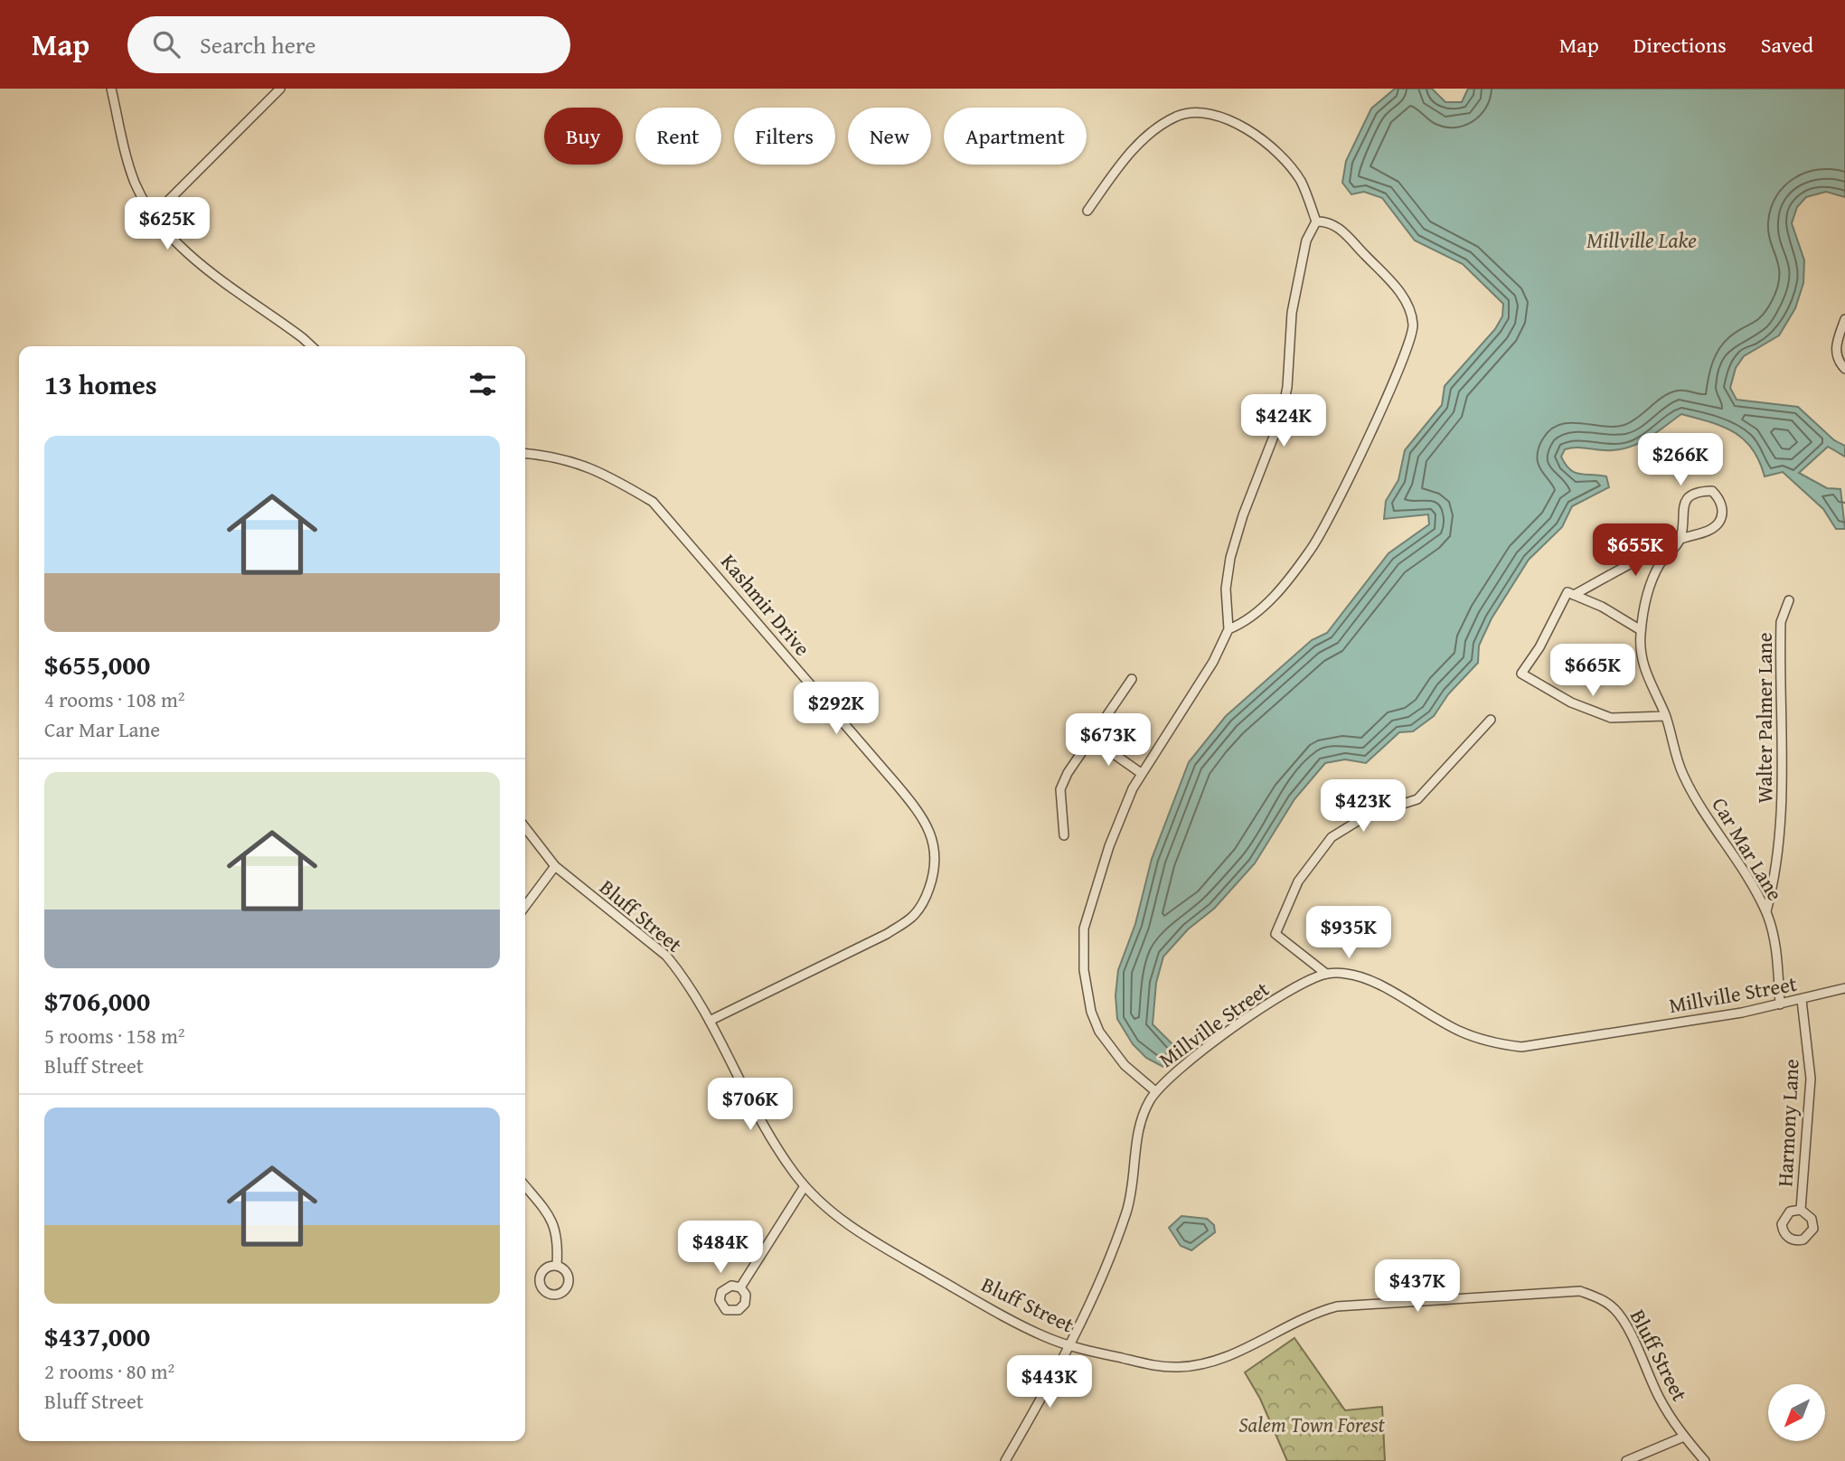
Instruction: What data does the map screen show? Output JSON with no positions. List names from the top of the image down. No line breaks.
{"streets":{"street":["Kashmir Drive","Walter Palmer Lane","Car Mar Lane","Bluff Street","Millville Street","Harmony Lane"]},"crossings":[["Kashmir Drive","Bluff Street"],["Walter Palmer Lane","Car Mar Lane"],["Car Mar Lane","Millville Street"],["Bluff Street","Millville Street"],["Millville Street","Harmony Lane"]],"water":["Millville Lake"],"parks":["Salem Town Forest"],"north":"bottom left","page":{"header":"Map","search":"Search here","nav":["Map","Directions","Saved"],"chip":["Buy","Rent","Filters","New","Apartment"],"price":["$625K","$424K","$266K","$655K","$665K","$292K","$673K","$423K","$935K","$706K","$484K","$437K","$443K"],"heading":"13 homes","list":[{"name":"$655,000","note":"4 rooms · 108 m² · Car Mar Lane"},{"name":"$706,000","note":"5 rooms · 158 m² · Bluff Street"},{"name":"$437,000","note":"2 rooms · 80 m² · Bluff Street"}]}}
